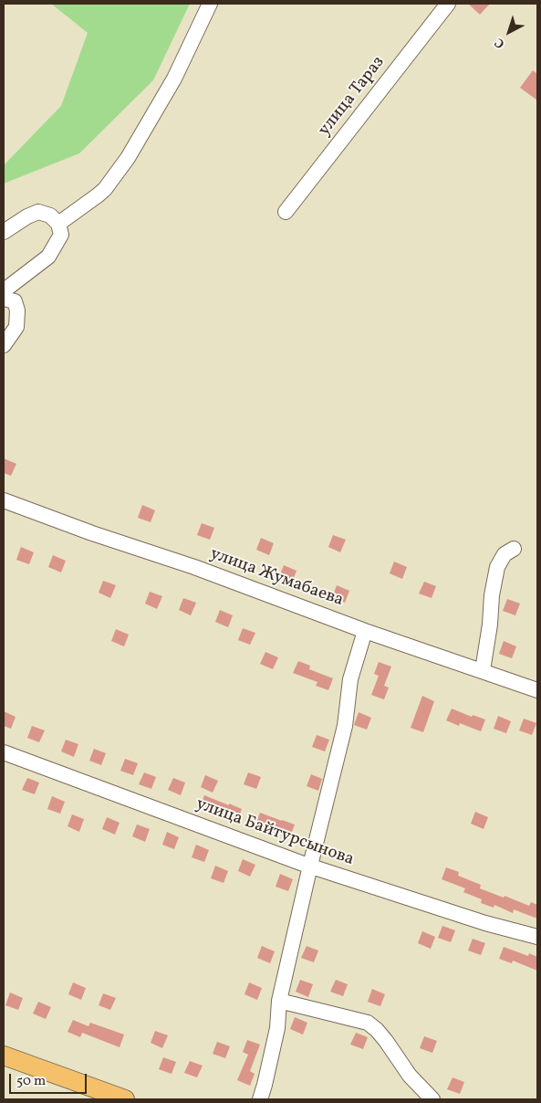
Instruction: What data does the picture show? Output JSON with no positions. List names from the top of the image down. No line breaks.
{"streets":{"street":["улица Тараз","улица Жумабаева","улица Байтурсынова"]},"scale_bar":"50 m","north":"bottom left"}
